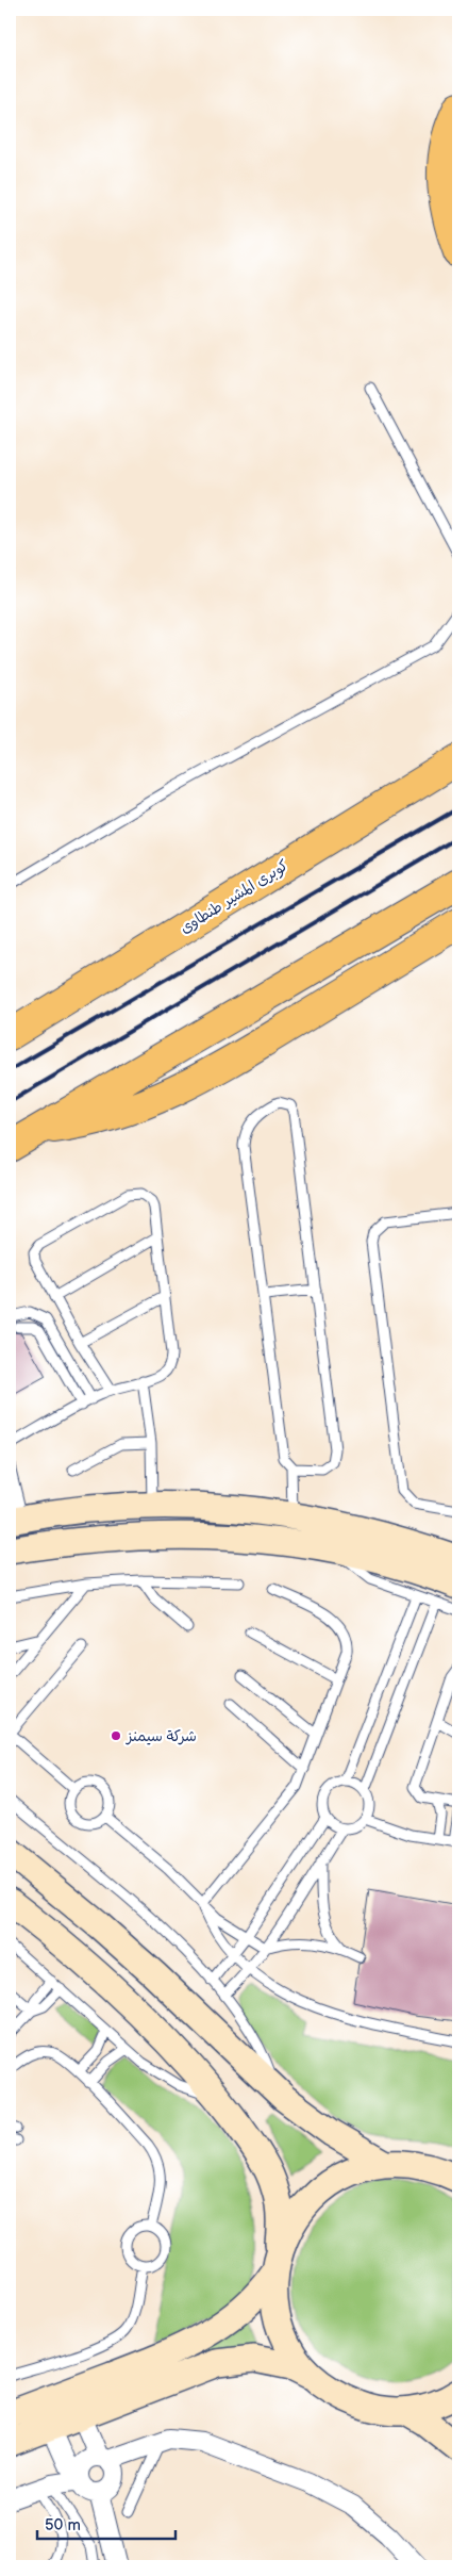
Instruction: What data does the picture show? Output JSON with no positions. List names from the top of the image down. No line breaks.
{"streets":{"highway":["كوبرى المشير طنطاوى"]},"places":["شركة سيمنز"],"scale_bar":"50 m"}
